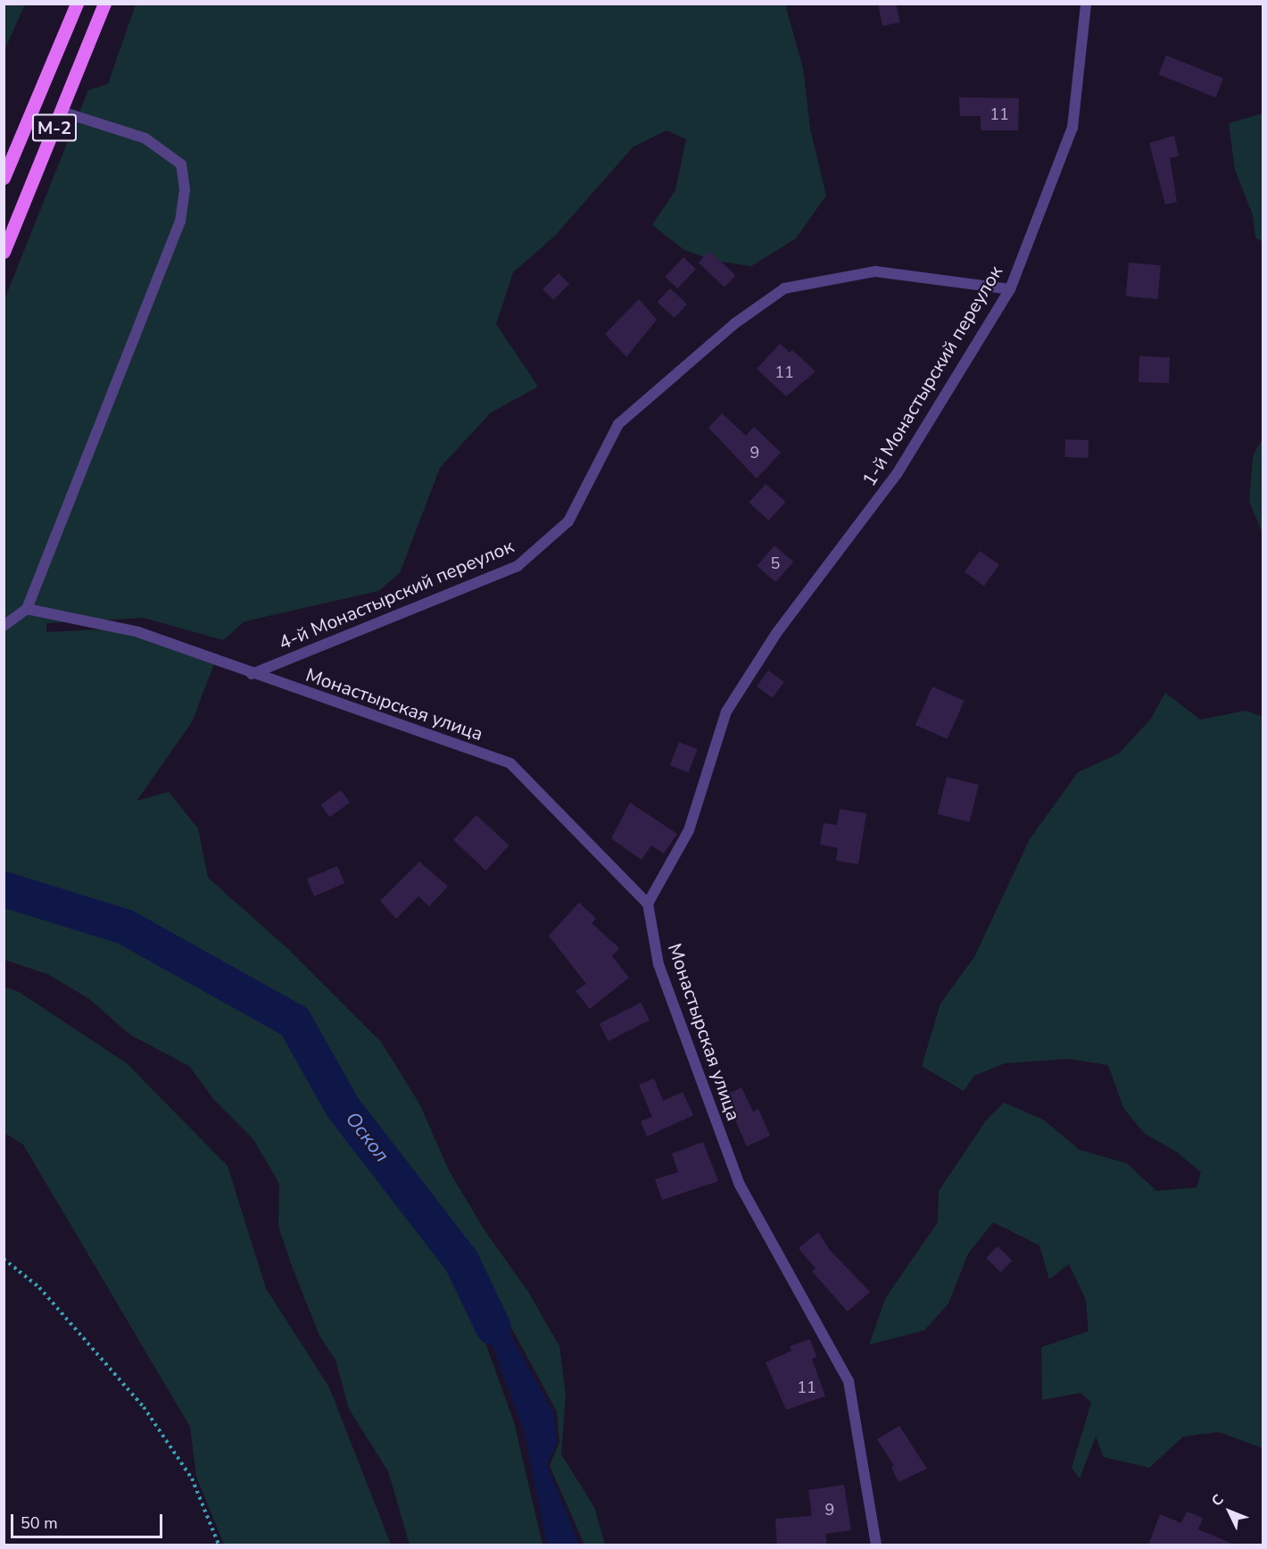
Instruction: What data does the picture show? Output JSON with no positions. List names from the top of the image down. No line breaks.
{"streets":{"main road":["М-2"],"lane":["1-й Монастырский переулок","4-й Монастырский переулок","Монастырская улица"]},"crossings":[["1-й Монастырский переулок","4-й Монастырский переулок"],["1-й Монастырский переулок","Монастырская улица"],["4-й Монастырский переулок","Монастырская улица"]],"water":["Оскол"],"house_numbers":["11","11","9","5","11","9"],"scale_bar":"50 m","north":"top left"}
